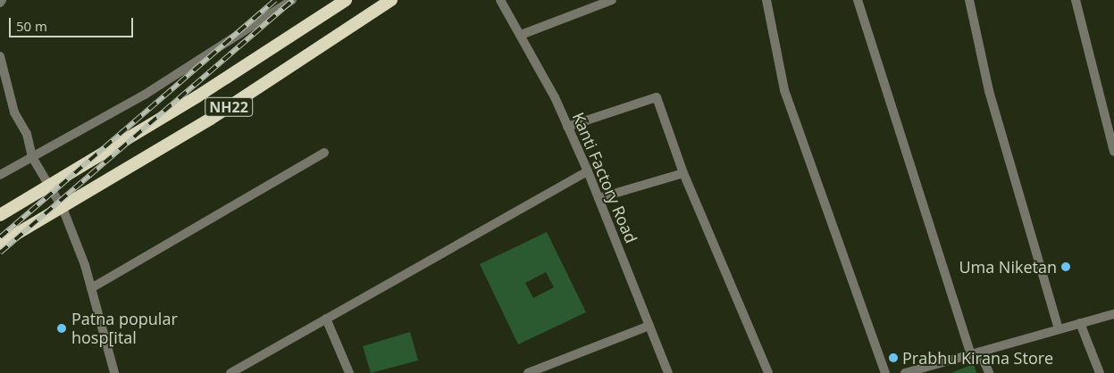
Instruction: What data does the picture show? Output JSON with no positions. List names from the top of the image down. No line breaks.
{"streets":{"highway":["NH22"],"street":["Kanti Factory Road"]},"places":["Uma Niketan","Patna popular hosp[ital","Prabhu Kirana Store"],"scale_bar":"50 m"}
